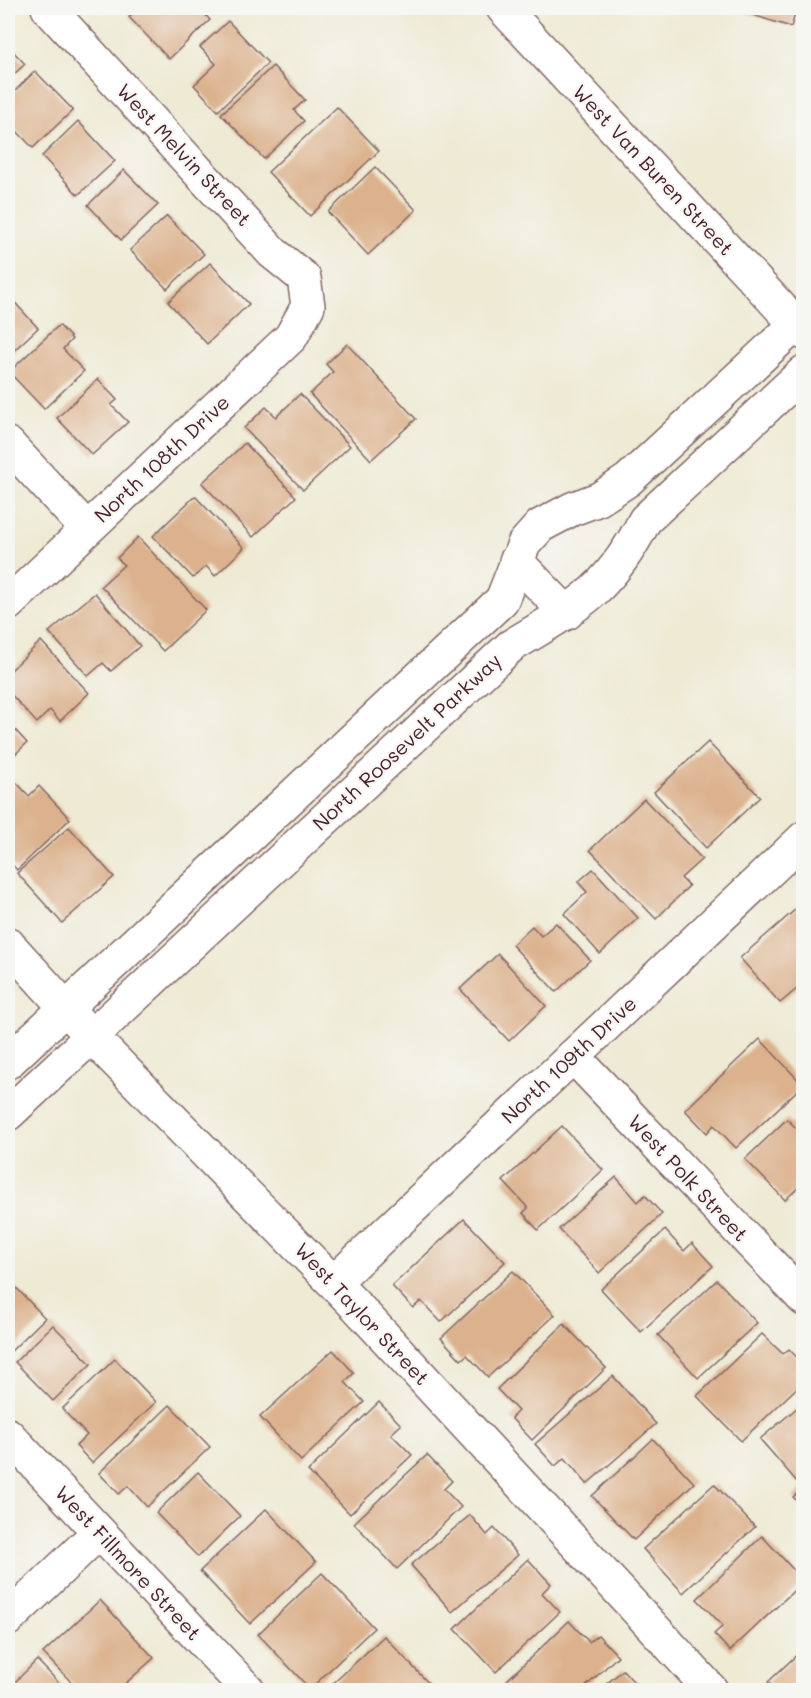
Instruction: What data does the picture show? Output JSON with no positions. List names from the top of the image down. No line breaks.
{"streets":{"street":["West Melvin Street","West Van Buren Street","North 108th Drive","North Roosevelt Parkway","North 109th Drive","West Polk Street","West Taylor Street","West Fillmore Street"]},"crossings":[["West Melvin Street","North 108th Drive"],["West Van Buren Street","North Roosevelt Parkway"],["North Roosevelt Parkway","West Taylor Street"],["North 109th Drive","West Polk Street"],["North 109th Drive","West Taylor Street"]]}
